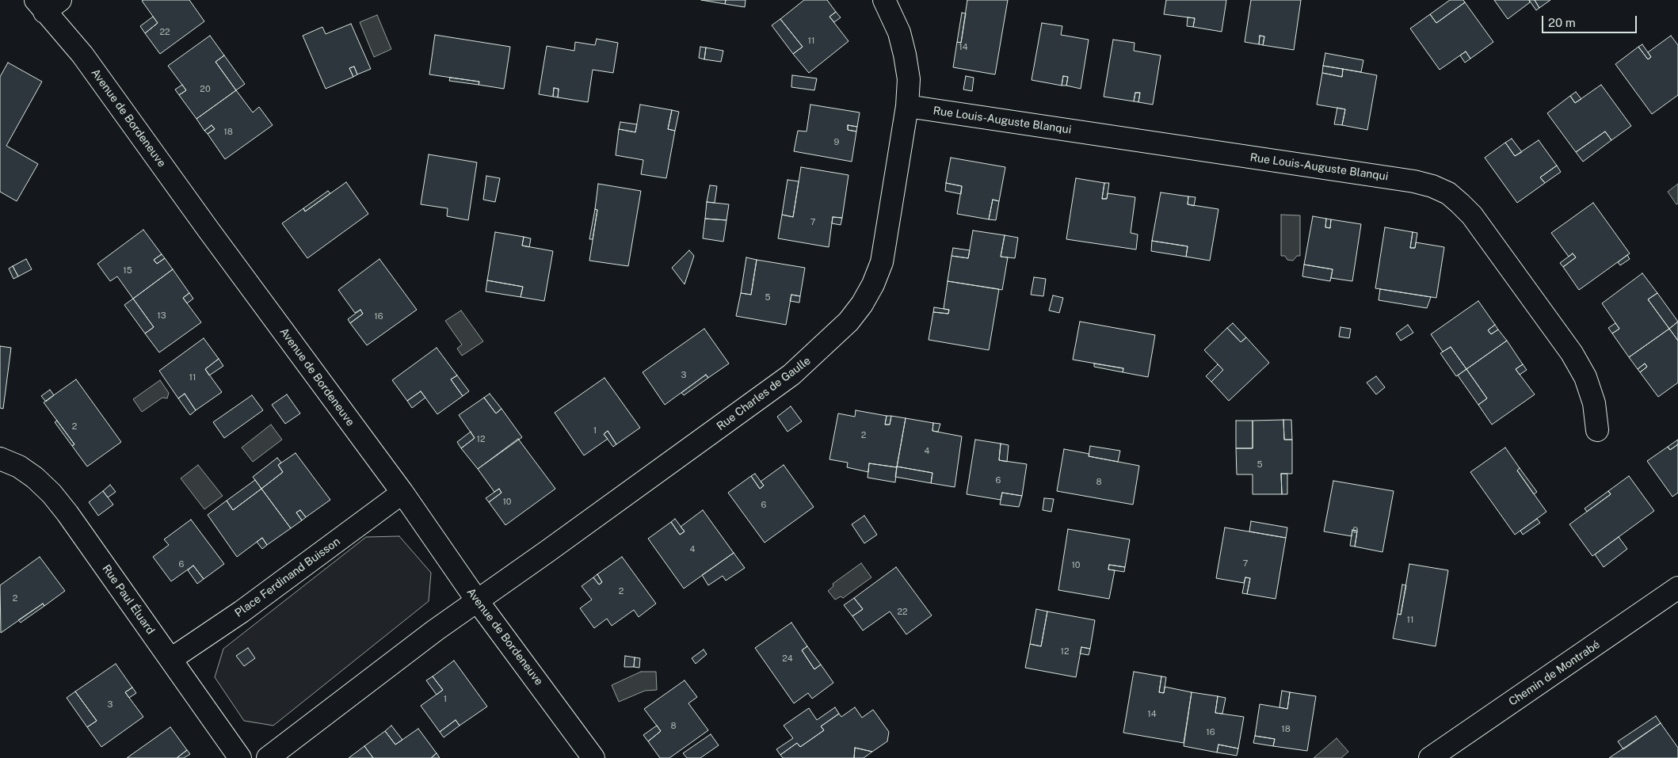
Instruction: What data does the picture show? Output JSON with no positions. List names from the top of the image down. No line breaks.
{"streets":{"street":["Avenue de Bordeneuve","Rue Louis-Auguste Blanqui","Rue Charles de Gaulle","Place Ferdinand Buisson","Rue Paul Éluard","Chemin de Montrabé"]},"crossings":[["Avenue de Bordeneuve","Rue Charles de Gaulle"],["Avenue de Bordeneuve","Place Ferdinand Buisson"],["Rue Louis-Auguste Blanqui","Rue Charles de Gaulle"],["Place Ferdinand Buisson","Rue Paul Éluard"]],"house_numbers":["22","11","14","20","18","9","7","15","5","13","16","3","11","2","1","2","12","4","5","6","8","10","6","9","4","7","6","10","2","2","22","11","12","24","1","3","14","8","18","16"],"scale_bar":"20 m"}
